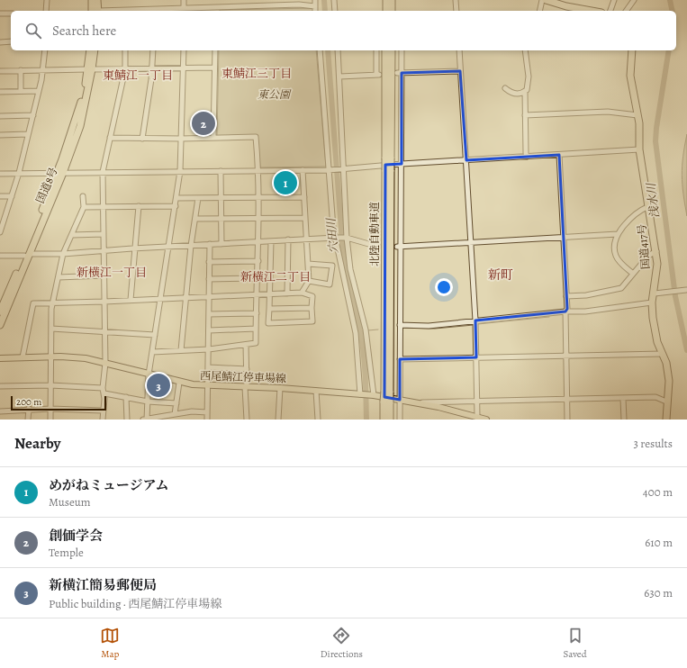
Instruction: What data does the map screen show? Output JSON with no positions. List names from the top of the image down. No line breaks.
{"streets":{"highway":["国道8号","北陸自動車道","国道417号"],"main road":["西尾鯖江停車場線"]},"districts":["東鯖江三丁目","東鯖江一丁目","新横江一丁目","新町","新横江二丁目"],"water":["浅水川","穴田川"],"parks":["東公園"],"scale_bar":"200 m","page":{"search":"Search here","pins":["2","1","3"],"scale":"200 m","heading":["Nearby","3 results"],"list":[{"mark":"1","name":"めがねミュージアム","note":"Museum","value":"400 m"},{"mark":"2","name":"創価学会","note":"Temple","value":"610 m"},{"mark":"3","name":"新横江簡易郵便局","note":"Public building · 西尾鯖江停車場線","value":"630 m"}],"nav":["Map","Directions","Saved"]}}
